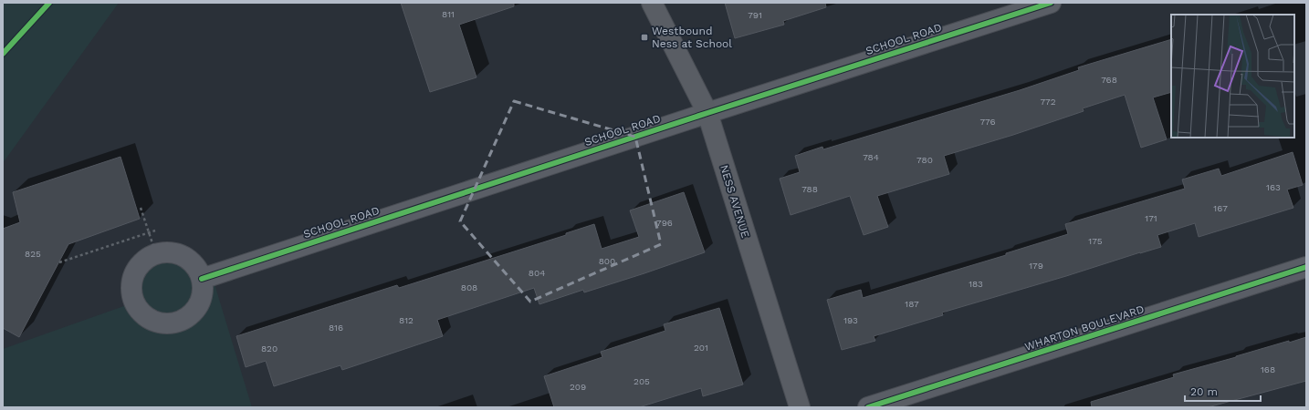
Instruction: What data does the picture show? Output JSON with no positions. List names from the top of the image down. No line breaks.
{"streets":{"street":["SCHOOL ROAD","NESS AVENUE","WHARTON BOULEVARD"]},"crossings":[["SCHOOL ROAD","NESS AVENUE"]],"places":{"transit":["Westbound Ness at School"]},"house_numbers":["811","791","768","772","776","784","780","163","788","167","171","796","175","825","800","179","804","183","808","187","812","193","816","201","820","168","205","209"],"scale_bar":"20 m"}
